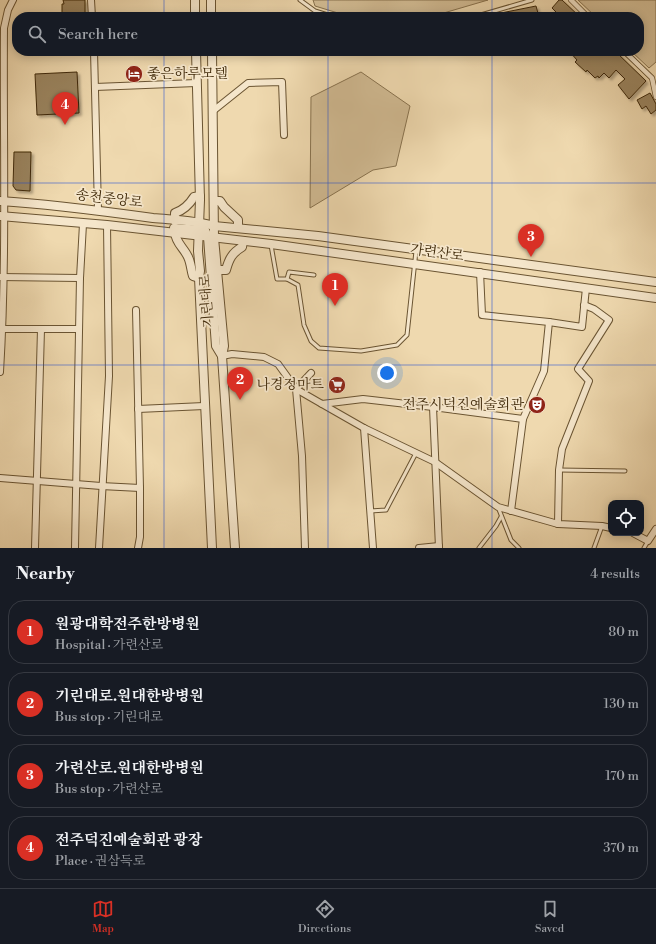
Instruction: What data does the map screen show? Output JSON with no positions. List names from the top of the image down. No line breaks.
{"streets":{"street":["송천중앙로","가련산로","기린대로"]},"crossings":[["송천중앙로","가련산로"],["송천중앙로","기린대로"],["가련산로","기린대로"]],"places":{"hotel":["좋은하루모텔"],"supermarket":["나경정마트"],"theatre":["전주시덕진예술회관"]},"page":{"search":"Search here","pins":["4","3","1","2"],"heading":["Nearby","4 results"],"list":[{"mark":"1","name":"원광대학전주한방병원","note":"Hospital · 가련산로","value":"80 m"},{"mark":"2","name":"기린대로.원대한방병원","note":"Bus stop · 기린대로","value":"130 m"},{"mark":"3","name":"가련산로.원대한방병원","note":"Bus stop · 가련산로","value":"170 m"},{"mark":"4","name":"전주덕진예술회관 광장","note":"Place · 권삼득로","value":"370 m"}],"nav":["Map","Directions","Saved"]}}
